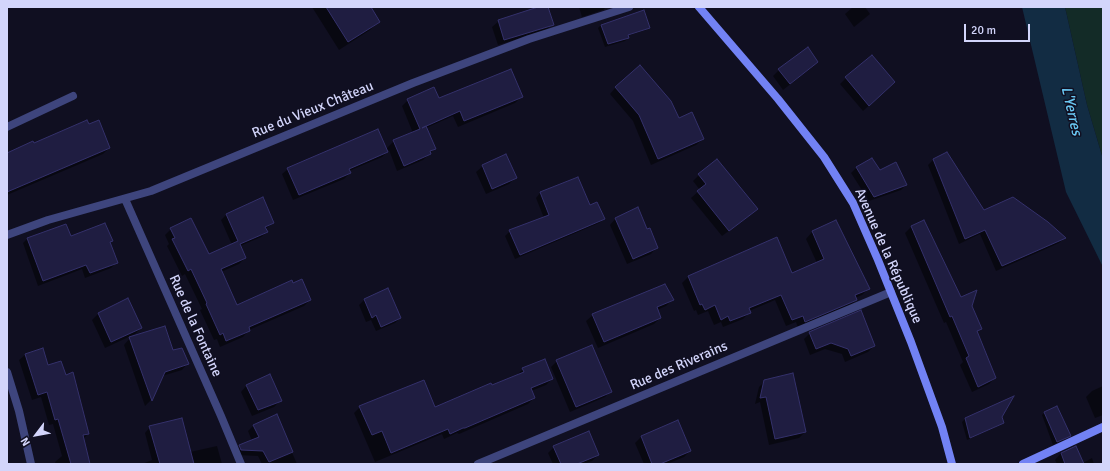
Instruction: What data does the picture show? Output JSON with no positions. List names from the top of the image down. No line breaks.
{"streets":{"street":["Rue du Vieux Château","Avenue de la République","Rue de la Fontaine","Rue des Riverains"]},"crossings":[["Rue du Vieux Château","Rue de la Fontaine"],["Avenue de la République","Rue des Riverains"]],"water":["L'Yerres"],"scale_bar":"20 m","north":"bottom left"}
